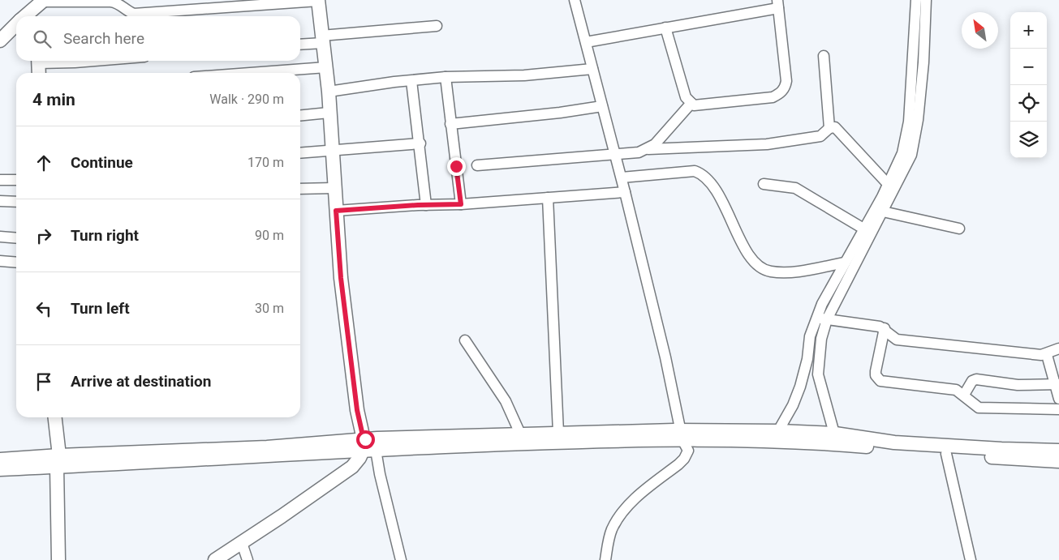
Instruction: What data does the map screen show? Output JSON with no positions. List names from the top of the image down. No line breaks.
{"north":"top left","page":{"map_buttons":["+","−"],"search":"Search here","heading":["4 min","Walk · 290 m"],"list":[["Continue","170 m"],["Turn right","90 m"],["Turn left","30 m"],"Arrive at destination"]}}
